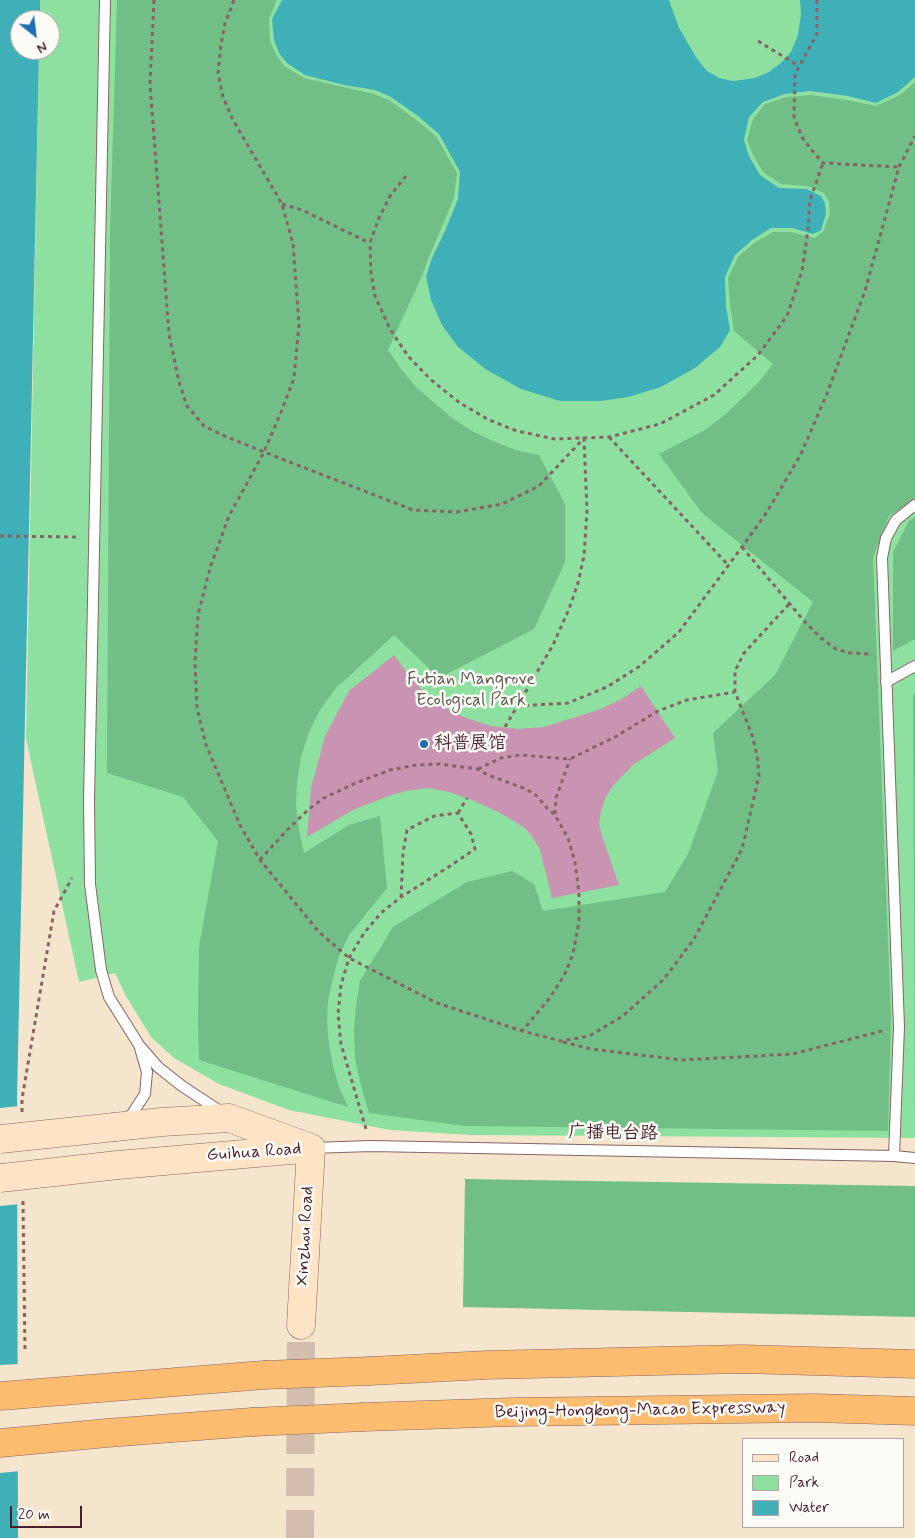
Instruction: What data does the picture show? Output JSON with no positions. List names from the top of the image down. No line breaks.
{"streets":{"highway":["Beijing-Hongkong-Macao Expressway"],"main road":["Guihua Road","Xinzhou Road"],"lane":["广播电台路"]},"crossings":[["广播电台路","Guihua Road"],["广播电台路","Xinzhou Road"],["Guihua Road","Xinzhou Road"]],"parks":["Futian Mangrove Ecological Park"],"places":["科普展馆"],"legend":["Road","Park","Water"],"scale_bar":"20 m","north":"bottom right"}
